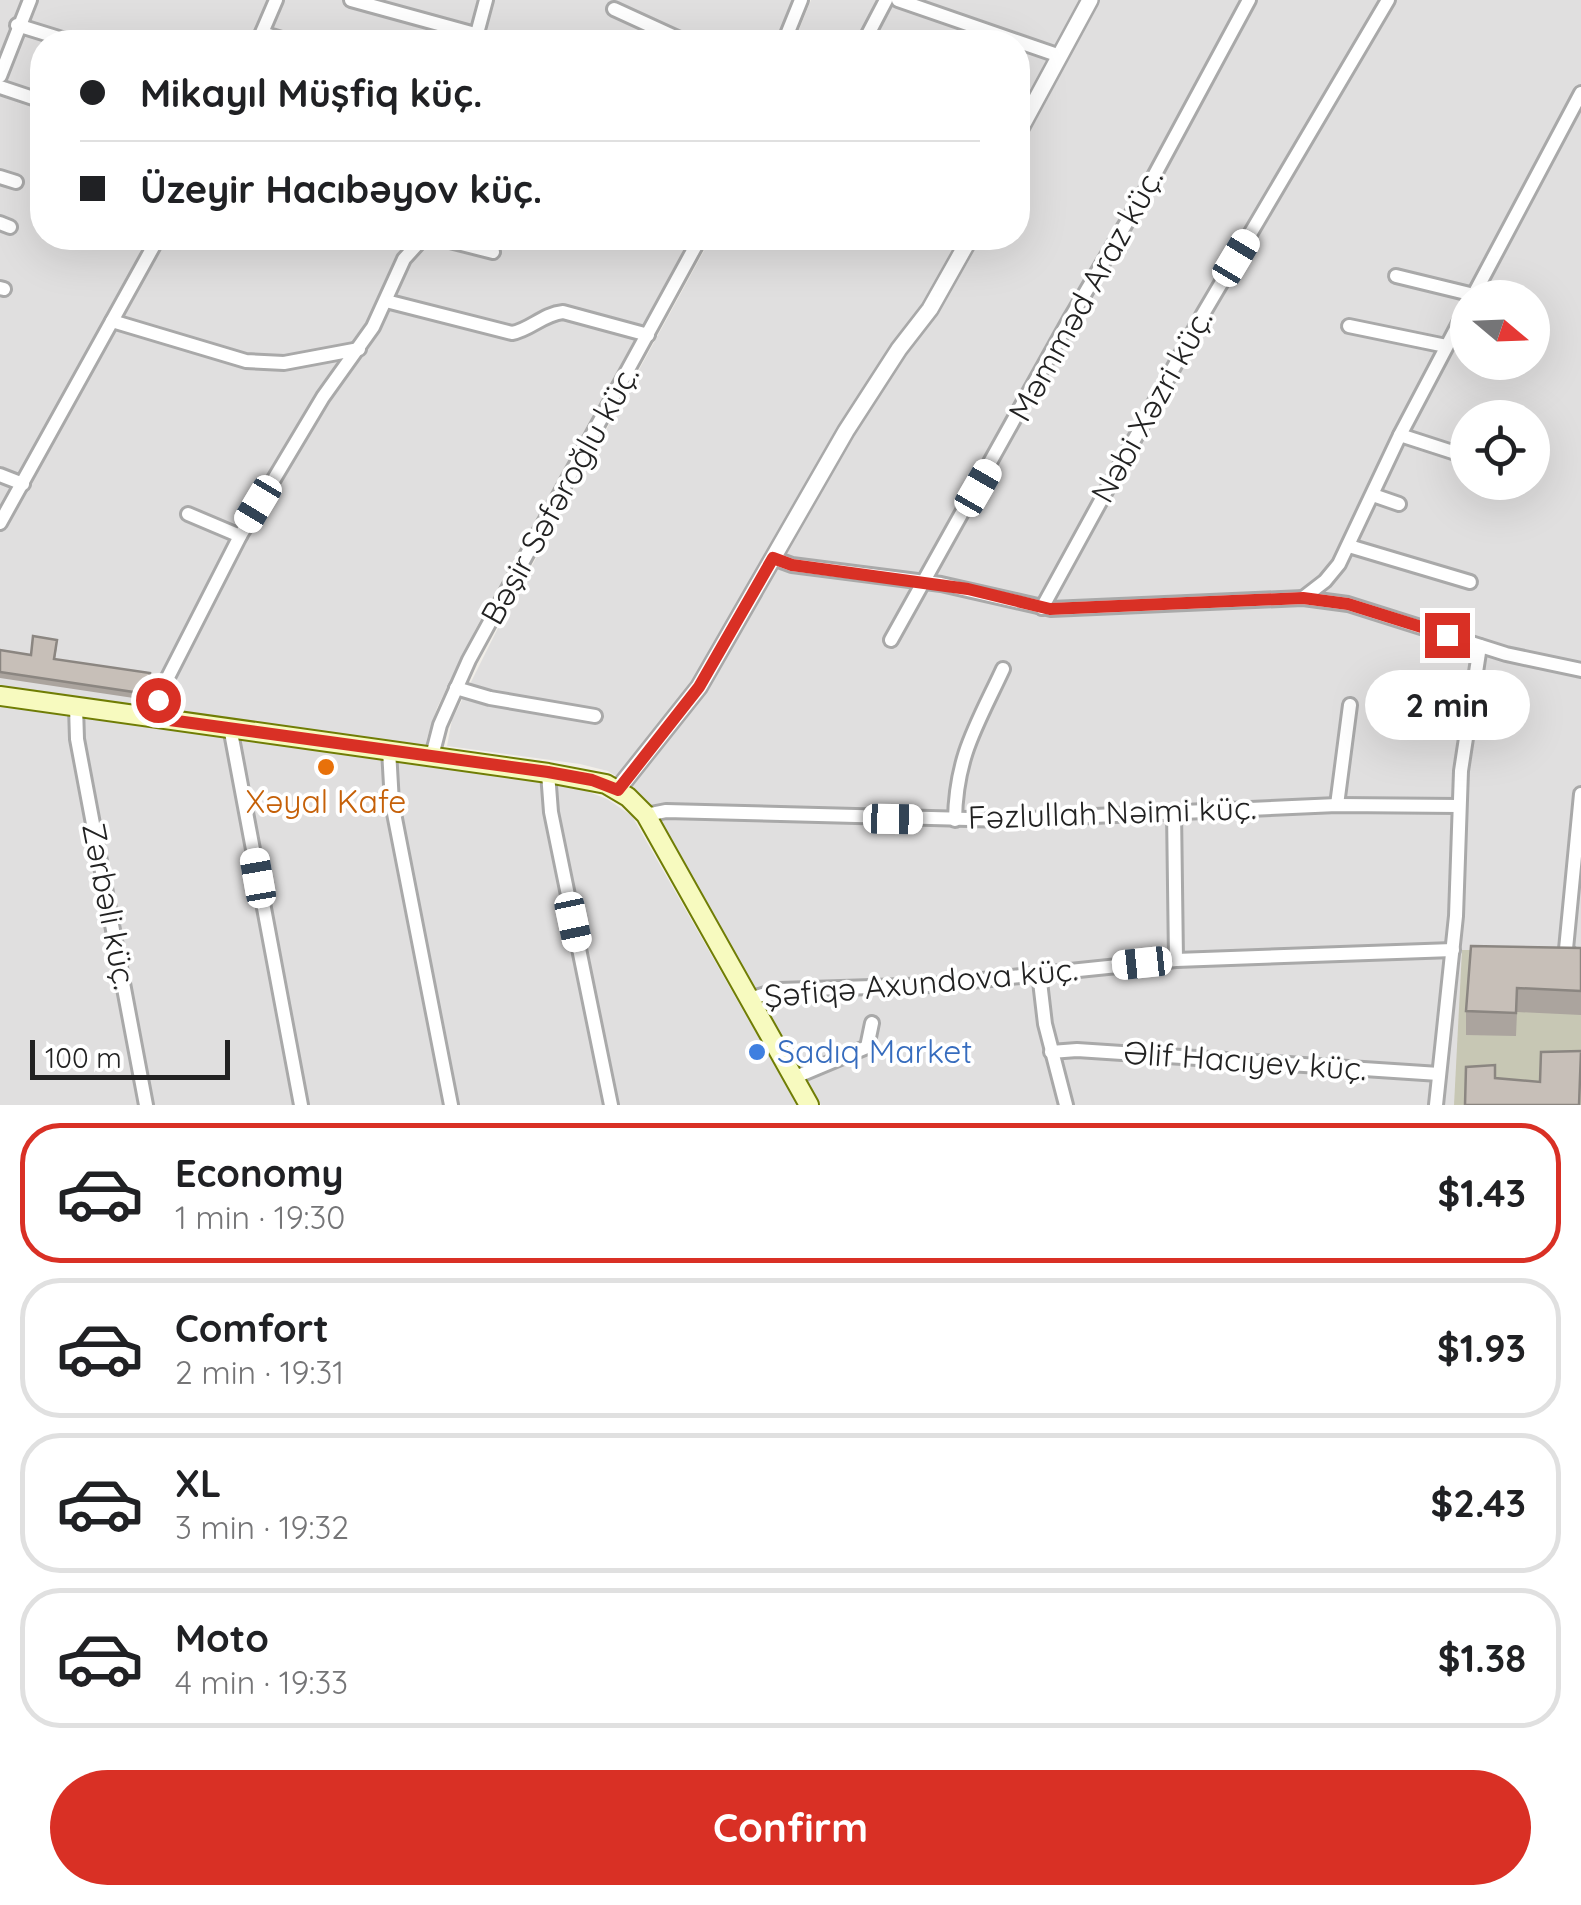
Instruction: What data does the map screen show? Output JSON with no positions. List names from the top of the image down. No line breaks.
{"streets":{"street":["Məmməd Araz küç.","Nəbi Xəzri küç.","Bəşir Səfəroğlu küç.","Fəzlullah Nəimi küç.","Zərbəli küç.","Şəfiqə Axundova küç.","Əlif Hacıyev küç."]},"places":["Xəyal Kafe","Sadıq Market"],"scale_bar":"100 m","north":"right","page":{"banner":["Mikayıl Müşfiq küç.","Üzeyir Hacıbəyov küç."],"bubble":"2 min","scale":"100 m","list":[{"name":"Economy","note":"1 min · 19:30","value":"$1.43"},{"name":"Comfort","note":"2 min · 19:31","value":"$1.93"},{"name":"XL","note":"3 min · 19:32","value":"$2.43"},{"name":"Moto","note":"4 min · 19:33","value":"$1.38"}],"buttons":"Confirm"}}
